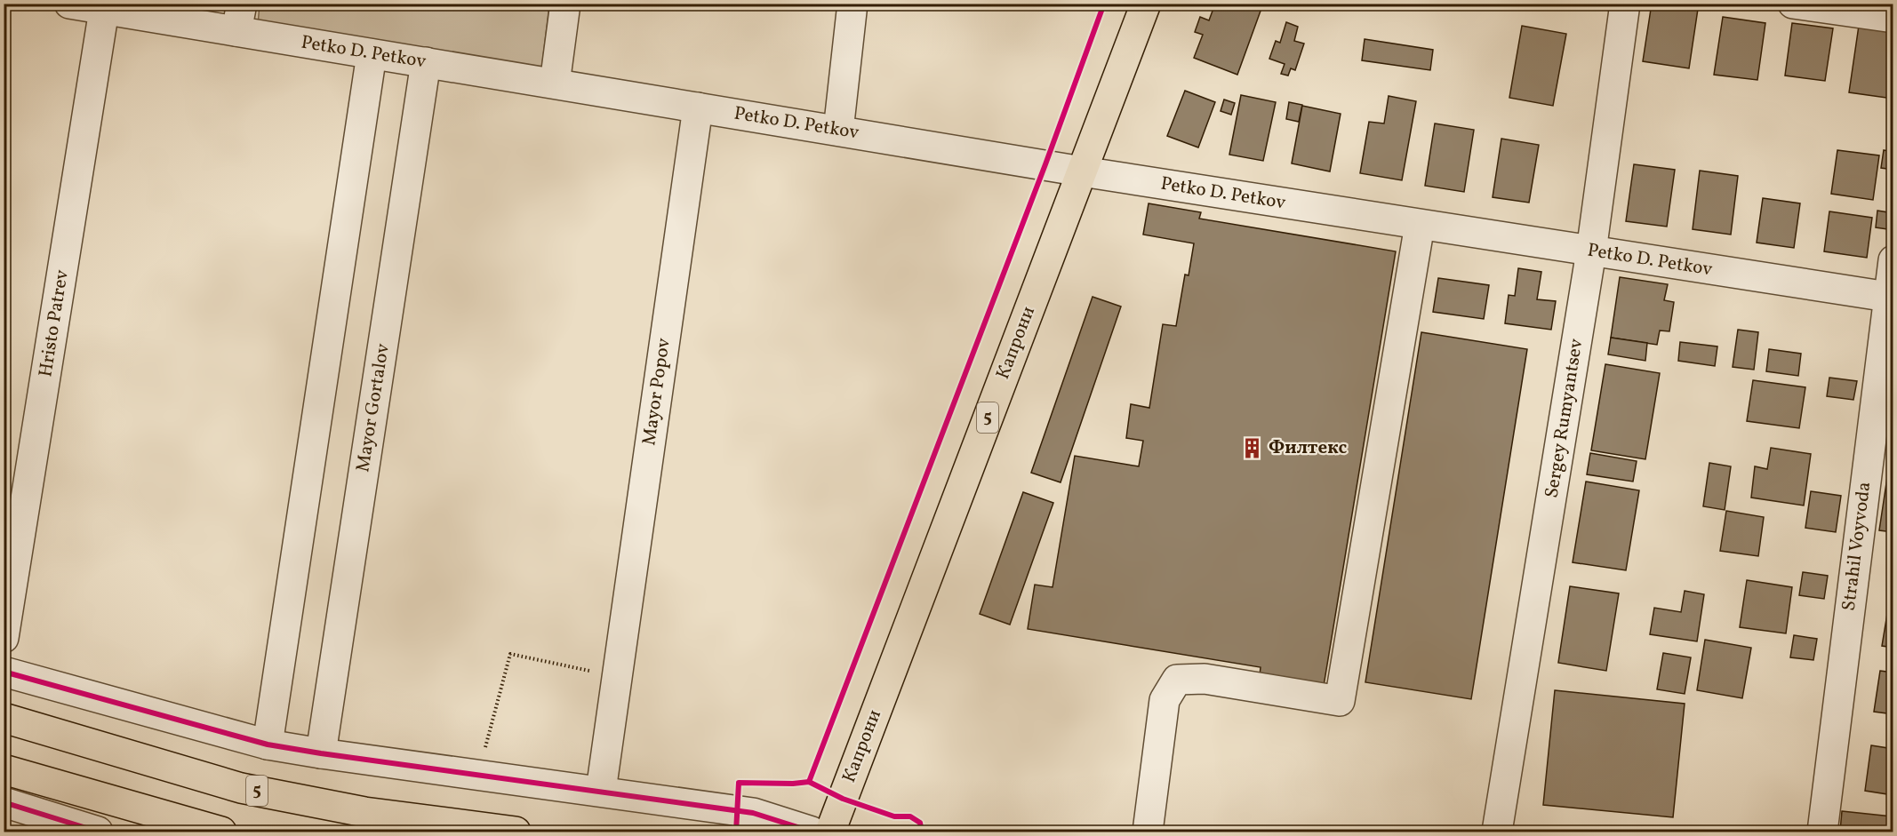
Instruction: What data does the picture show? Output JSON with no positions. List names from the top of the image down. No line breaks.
{"streets":{"main road":["Капрони","5"],"street":["Petko D. Petkov","Hristo Patrev","Mayor Popov","Mayor Gortalov","Sergey Rumyantsev","Strahil Voyvoda"]},"crossings":[["Petko D. Petkov","Hristo Patrev"],["Petko D. Petkov","Капрони"],["Petko D. Petkov","Mayor Popov"],["Petko D. Petkov","Mayor Gortalov"],["Petko D. Petkov","Sergey Rumyantsev"],["Petko D. Petkov","Strahil Voyvoda"]],"places":{"building":["Филтекс"]}}
